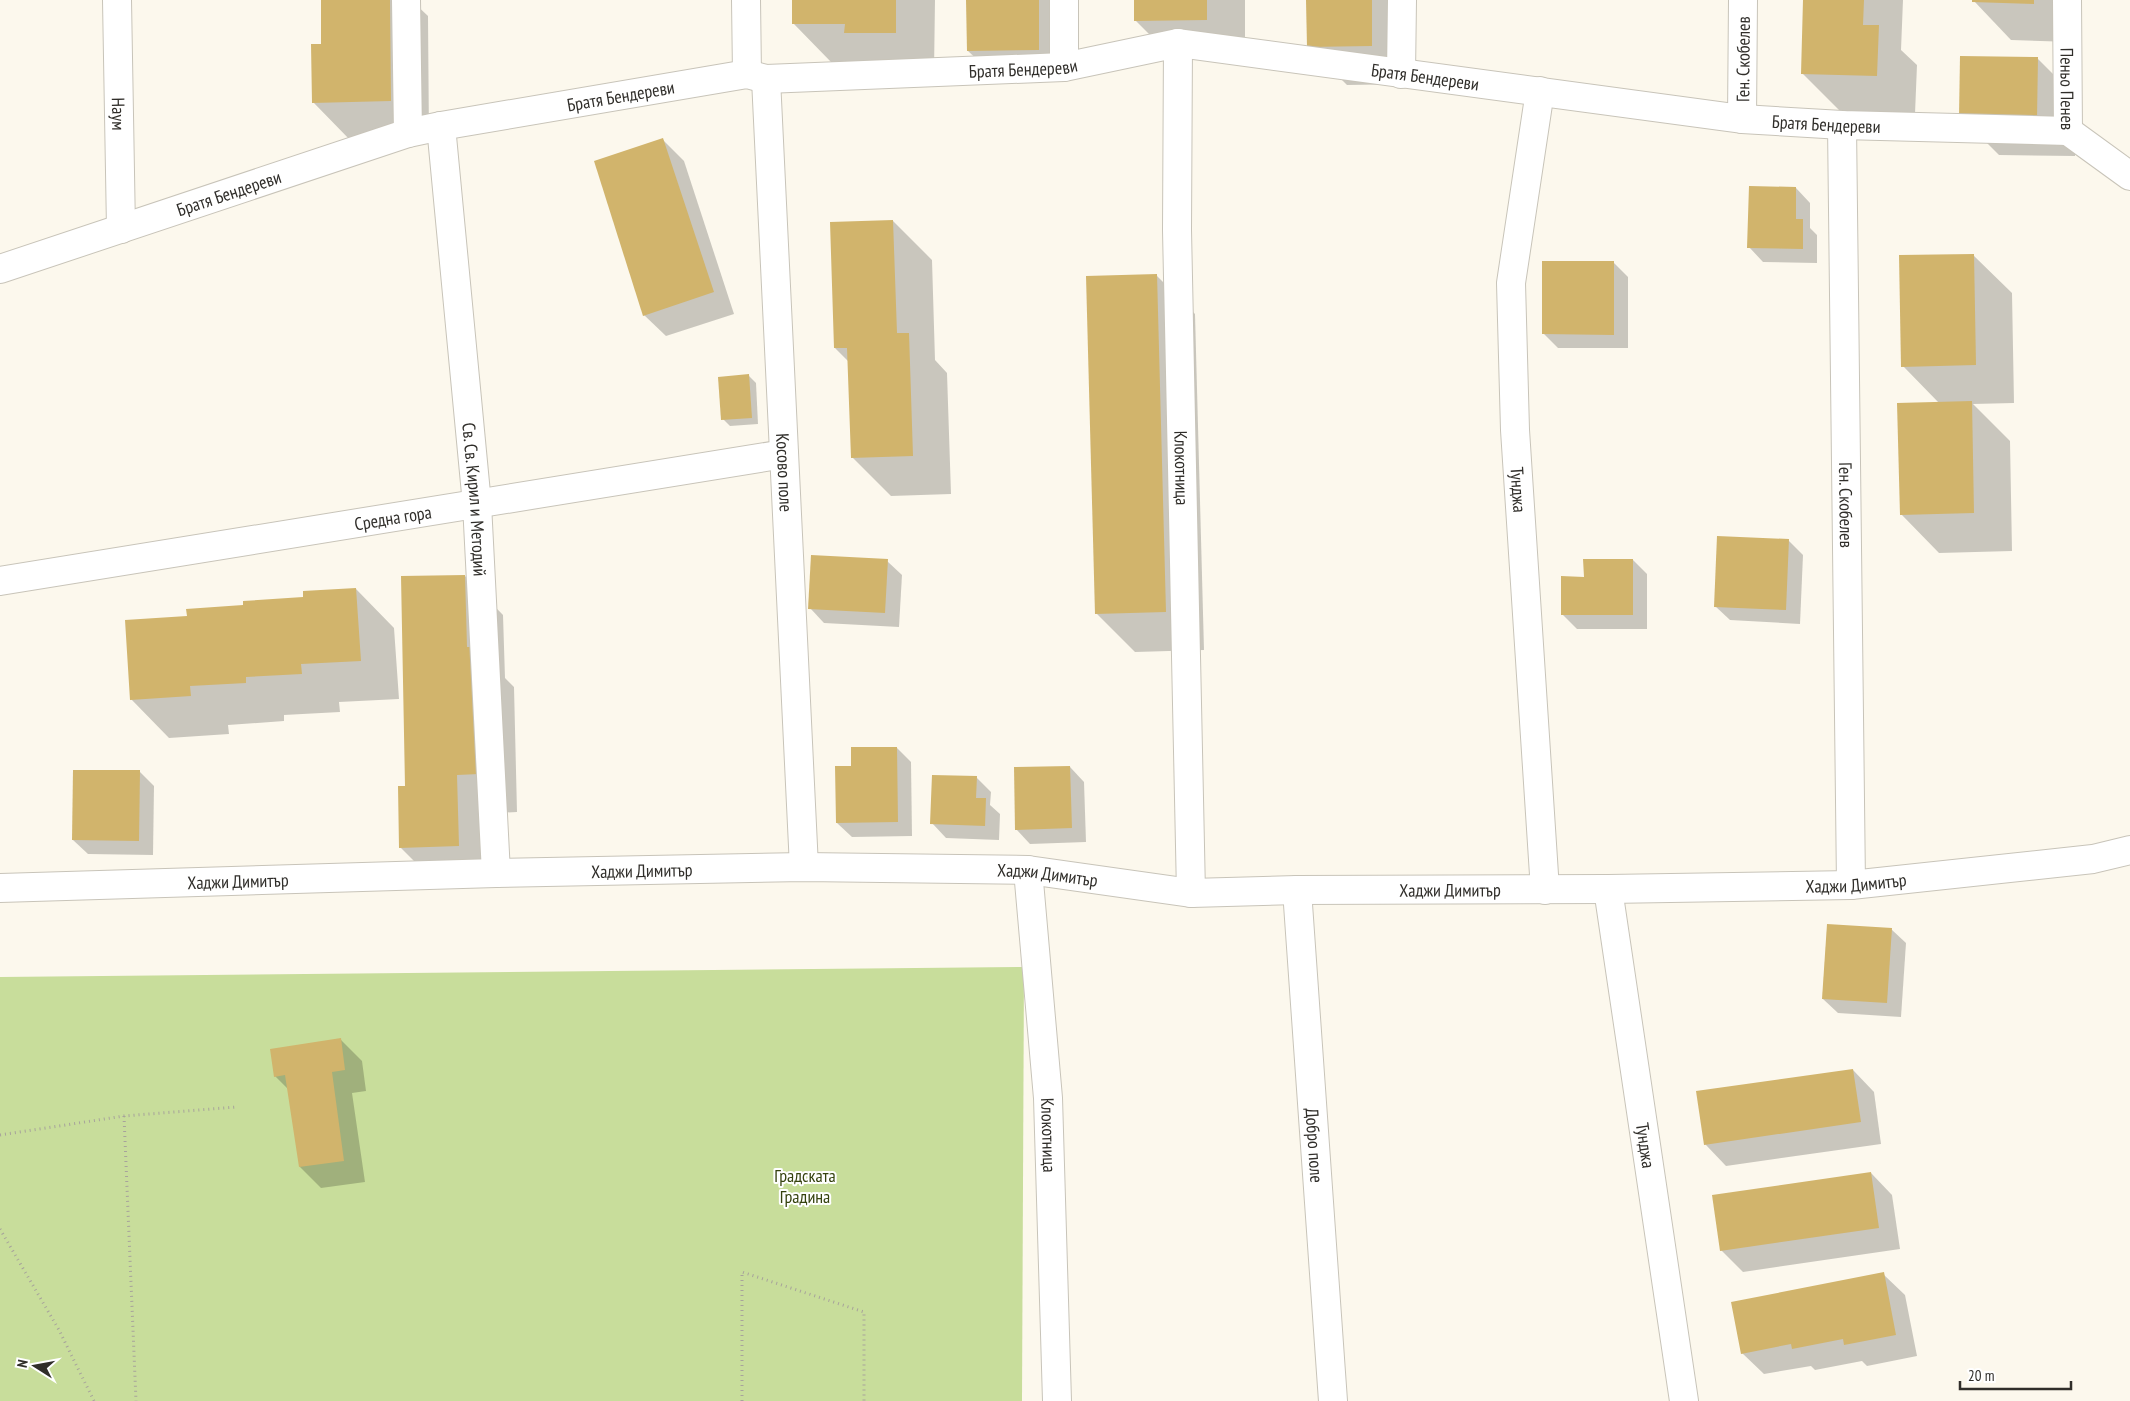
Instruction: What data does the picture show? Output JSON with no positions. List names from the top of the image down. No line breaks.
{"streets":{"street":["Ген. Скобелев","Братя Бендереви","Пеньо Пенев","Наум","Клокотница","Косово поле","Тунджа","Св. Св. Кирил и Методий","Средна гора","Хаджи Димитър","Добро поле"]},"crossings":[["Ген. Скобелев","Братя Бендереви"],["Ген. Скобелев","Хаджи Димитър"],["Братя Бендереви","Пеньо Пенев"],["Братя Бендереви","Наум"],["Братя Бендереви","Клокотница"],["Братя Бендереви","Косово поле"],["Братя Бендереви","Тунджа"],["Братя Бендереви","Св. Св. Кирил и Методий"],["Клокотница","Хаджи Димитър"],["Косово поле","Средна гора"],["Косово поле","Хаджи Димитър"],["Тунджа","Хаджи Димитър"],["Св. Св. Кирил и Методий","Средна гора"],["Св. Св. Кирил и Методий","Хаджи Димитър"],["Хаджи Димитър","Добро поле"]],"parks":["Градската Градина"],"scale_bar":"20 m","north":"left"}
